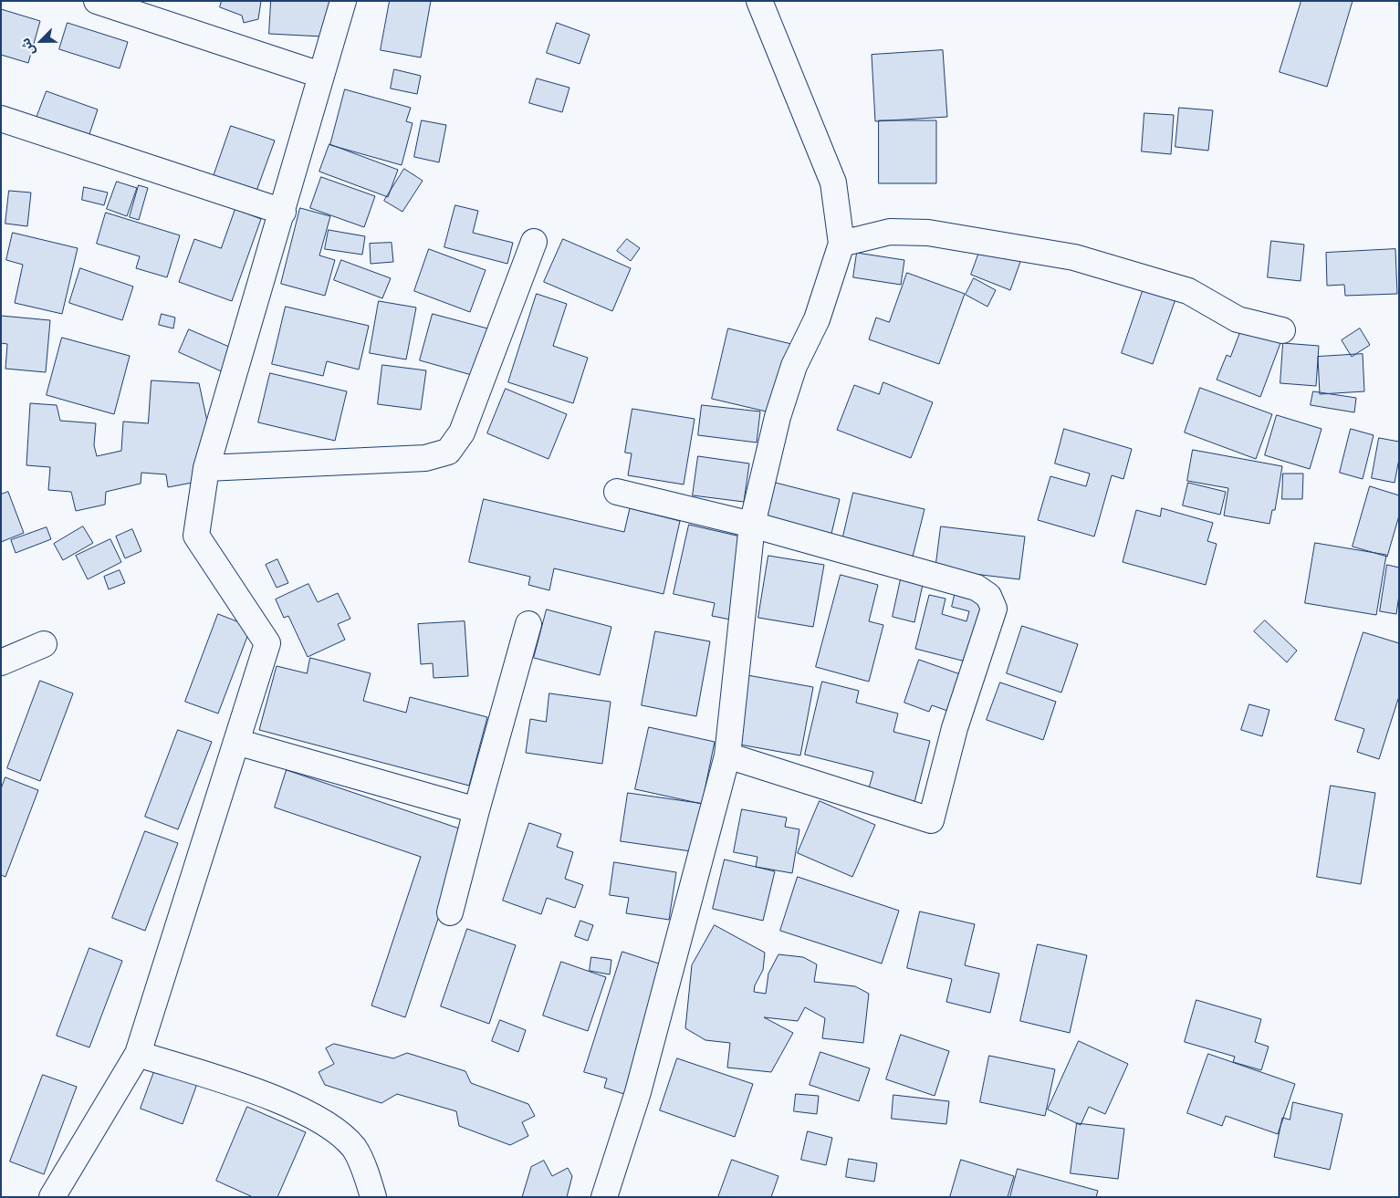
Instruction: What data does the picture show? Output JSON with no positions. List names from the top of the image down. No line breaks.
{"north":"bottom left"}
